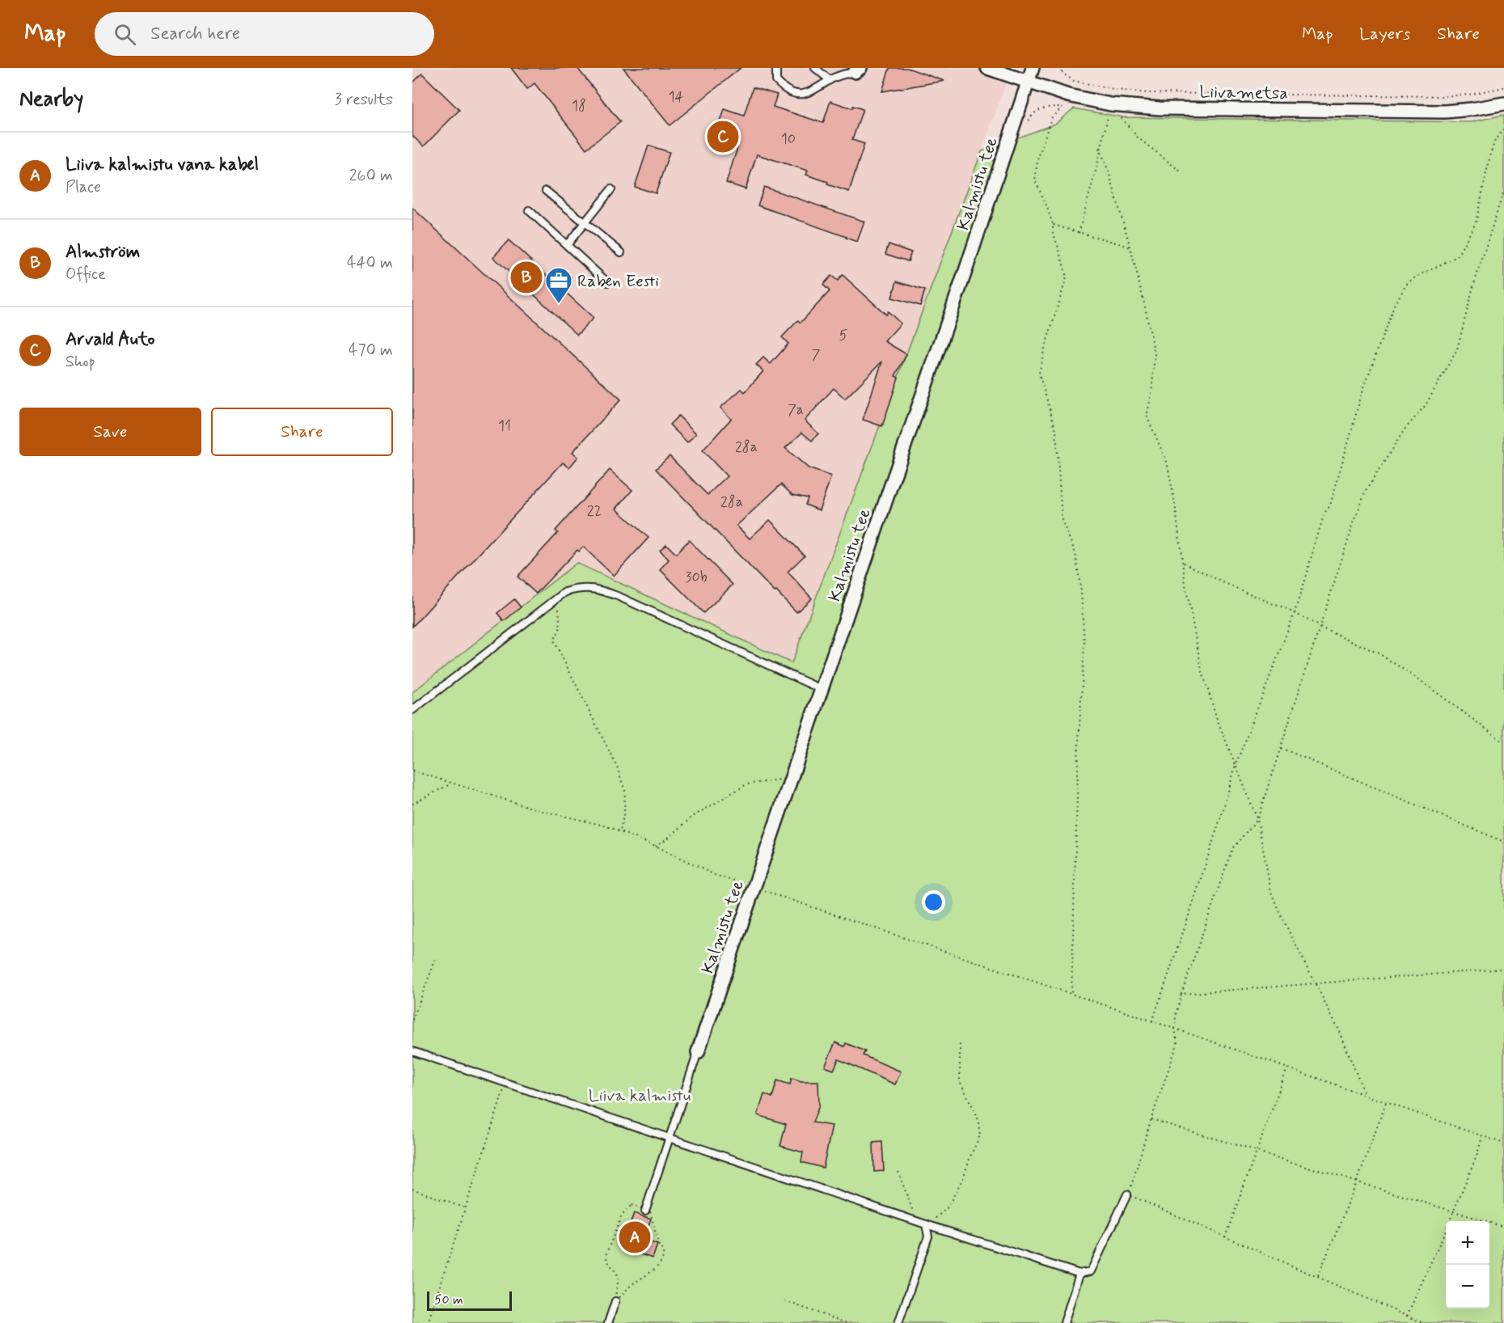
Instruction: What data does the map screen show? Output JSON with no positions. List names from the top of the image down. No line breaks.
{"streets":{"street":["Liivametsa","Kalmistu tee"]},"crossings":[["Liivametsa","Kalmistu tee"]],"parks":["Liiva kalmistu"],"places":{"office":["Raben Eesti"]},"house_numbers":["14","18","10","5","7","7a","11","28a","28a","22","30b"],"scale_bar":"50 m","page":{"header":"Map","search":"Search here","nav":["Map","Layers","Share"],"heading":["Nearby","3 results"],"pins":["C","B","A"],"list":[{"mark":"A","name":"Liiva kalmistu vana kabel","note":"Place","value":"260 m"},{"mark":"B","name":"Almström","note":"Office","value":"440 m"},{"mark":"C","name":"Arvald Auto","note":"Shop","value":"470 m"}],"buttons":["Save","Share"],"map_buttons":["+","−"],"scale":"50 m"}}
